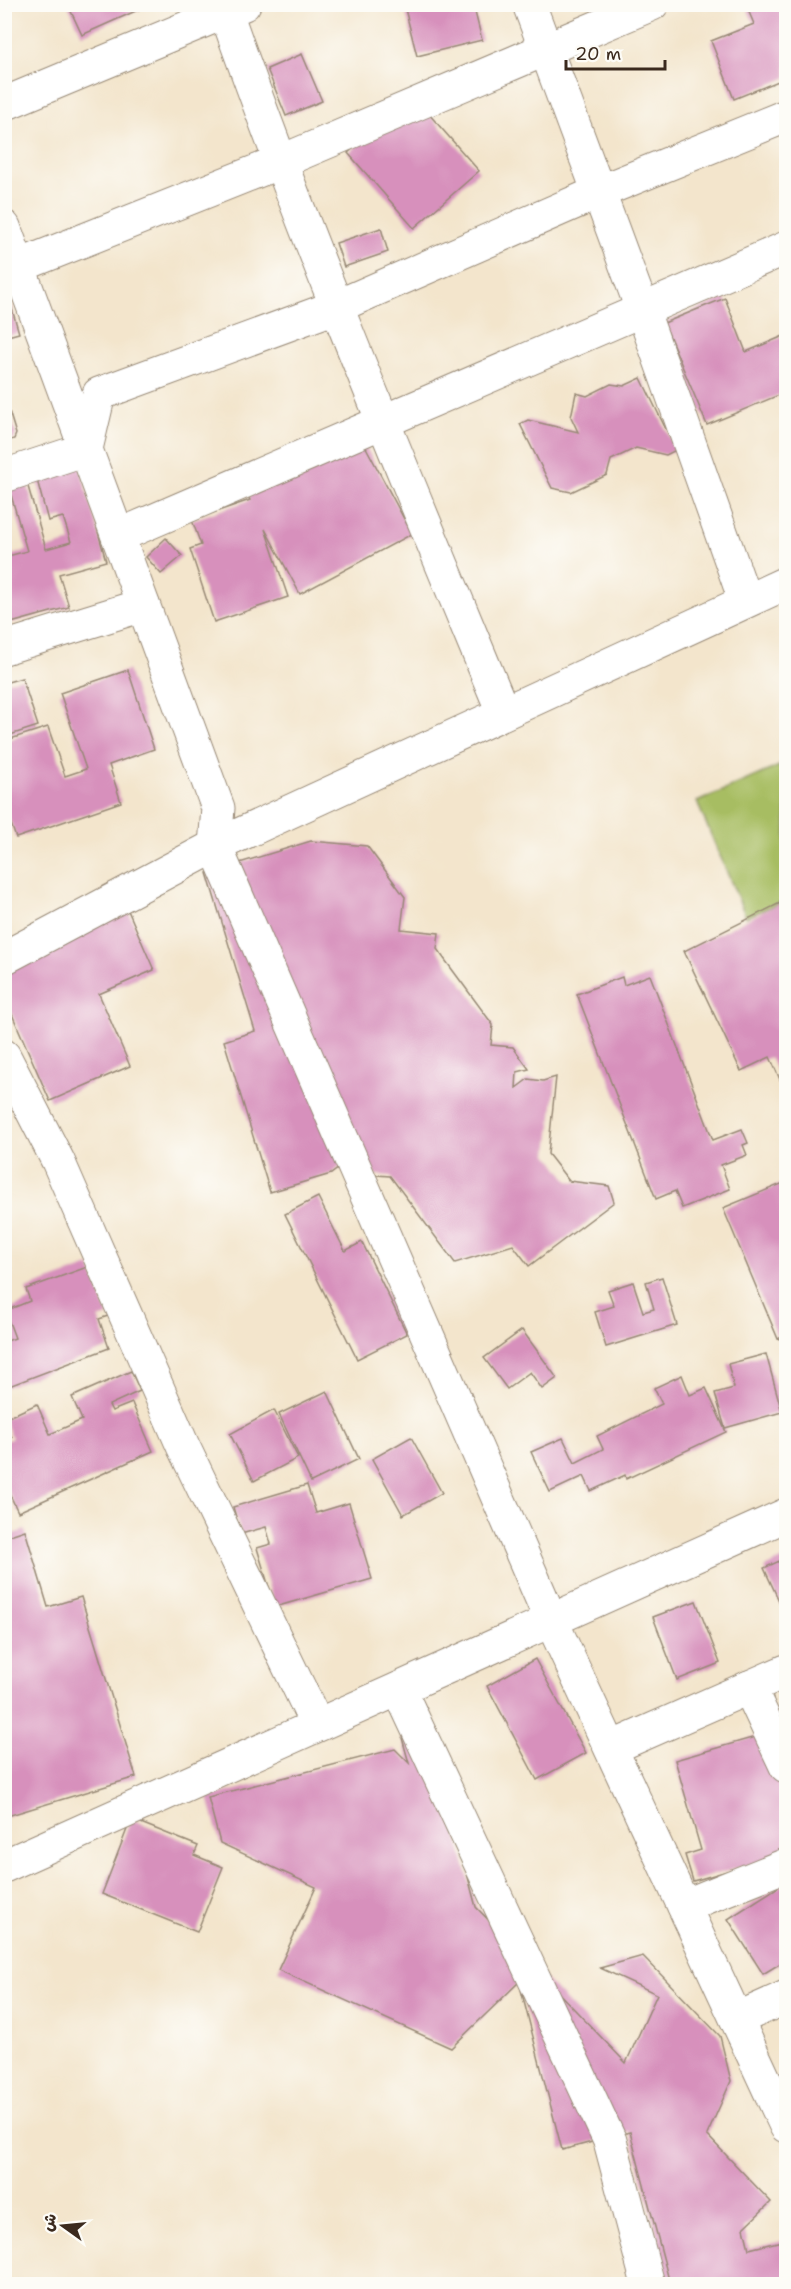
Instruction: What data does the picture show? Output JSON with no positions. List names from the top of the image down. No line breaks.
{"scale_bar":"20 m","north":"left"}
